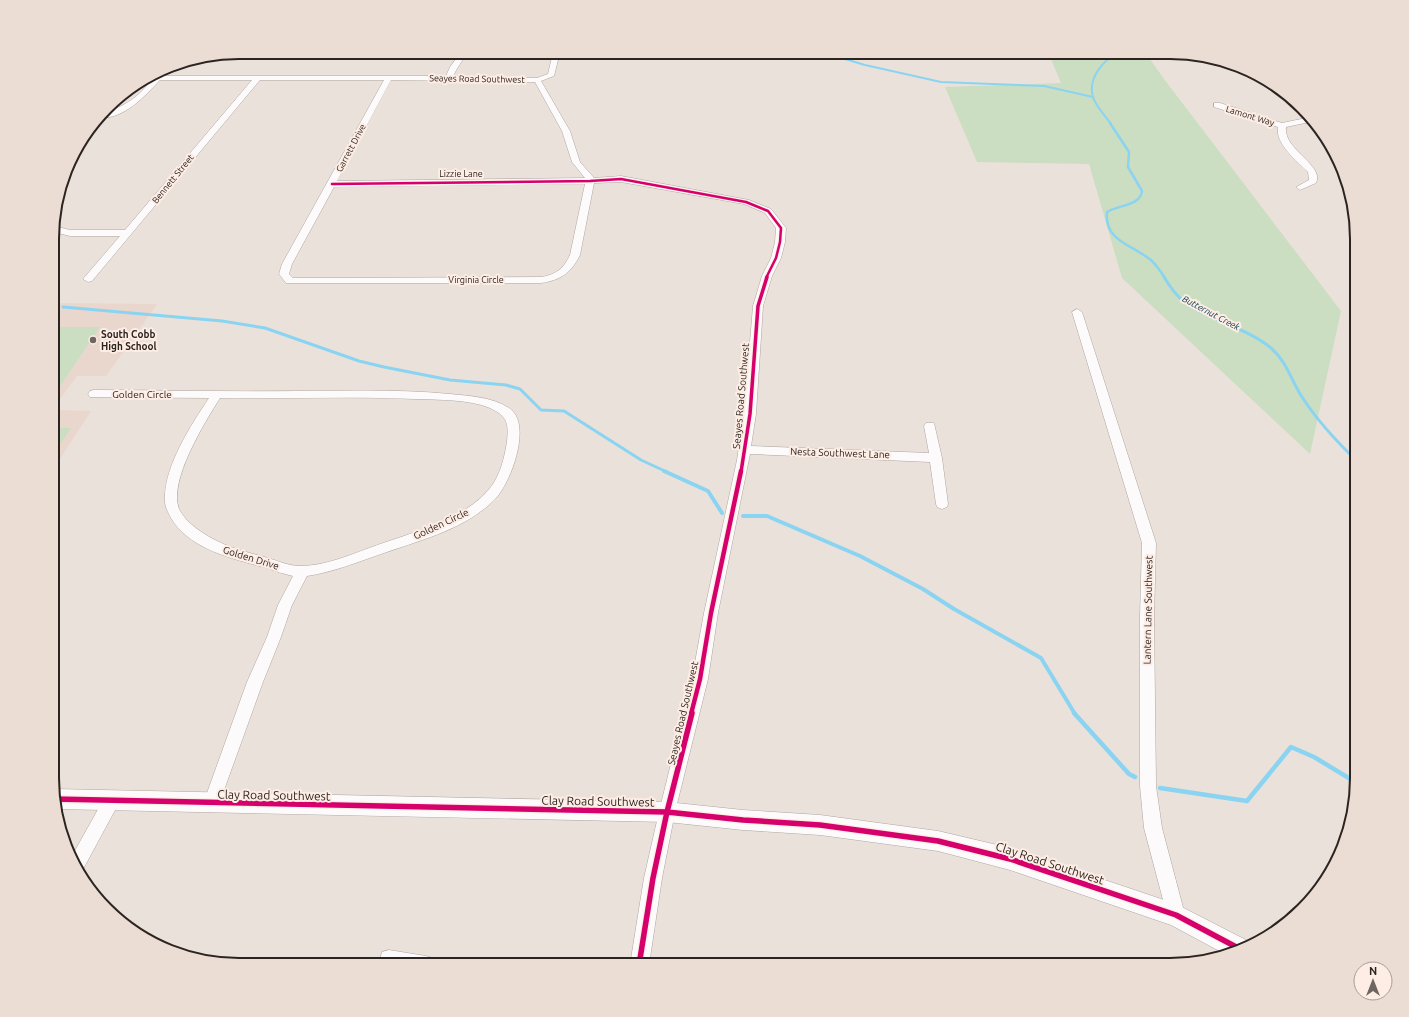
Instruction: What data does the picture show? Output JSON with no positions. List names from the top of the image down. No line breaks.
{"streets":{"street":["Seayes Road Southwest","Lamont Way","Garrett Drive","Lizzie Lane","Bennett Street","Virginia Circle","Golden Circle","Nesta Southwest Lane","Golden Drive","Lantern Lane Southwest","Clay Road Southwest"]},"crossings":[["Seayes Road Southwest","Garrett Drive"],["Seayes Road Southwest","Lizzie Lane"],["Seayes Road Southwest","Bennett Street"],["Seayes Road Southwest","Virginia Circle"],["Seayes Road Southwest","Nesta Southwest Lane"],["Seayes Road Southwest","Clay Road Southwest"],["Garrett Drive","Lizzie Lane"],["Garrett Drive","Virginia Circle"],["Lizzie Lane","Virginia Circle"],["Golden Circle","Golden Drive"],["Lantern Lane Southwest","Clay Road Southwest"]],"water":["Butternut Creek"],"places":["South Cobb High School"],"north":"top"}
